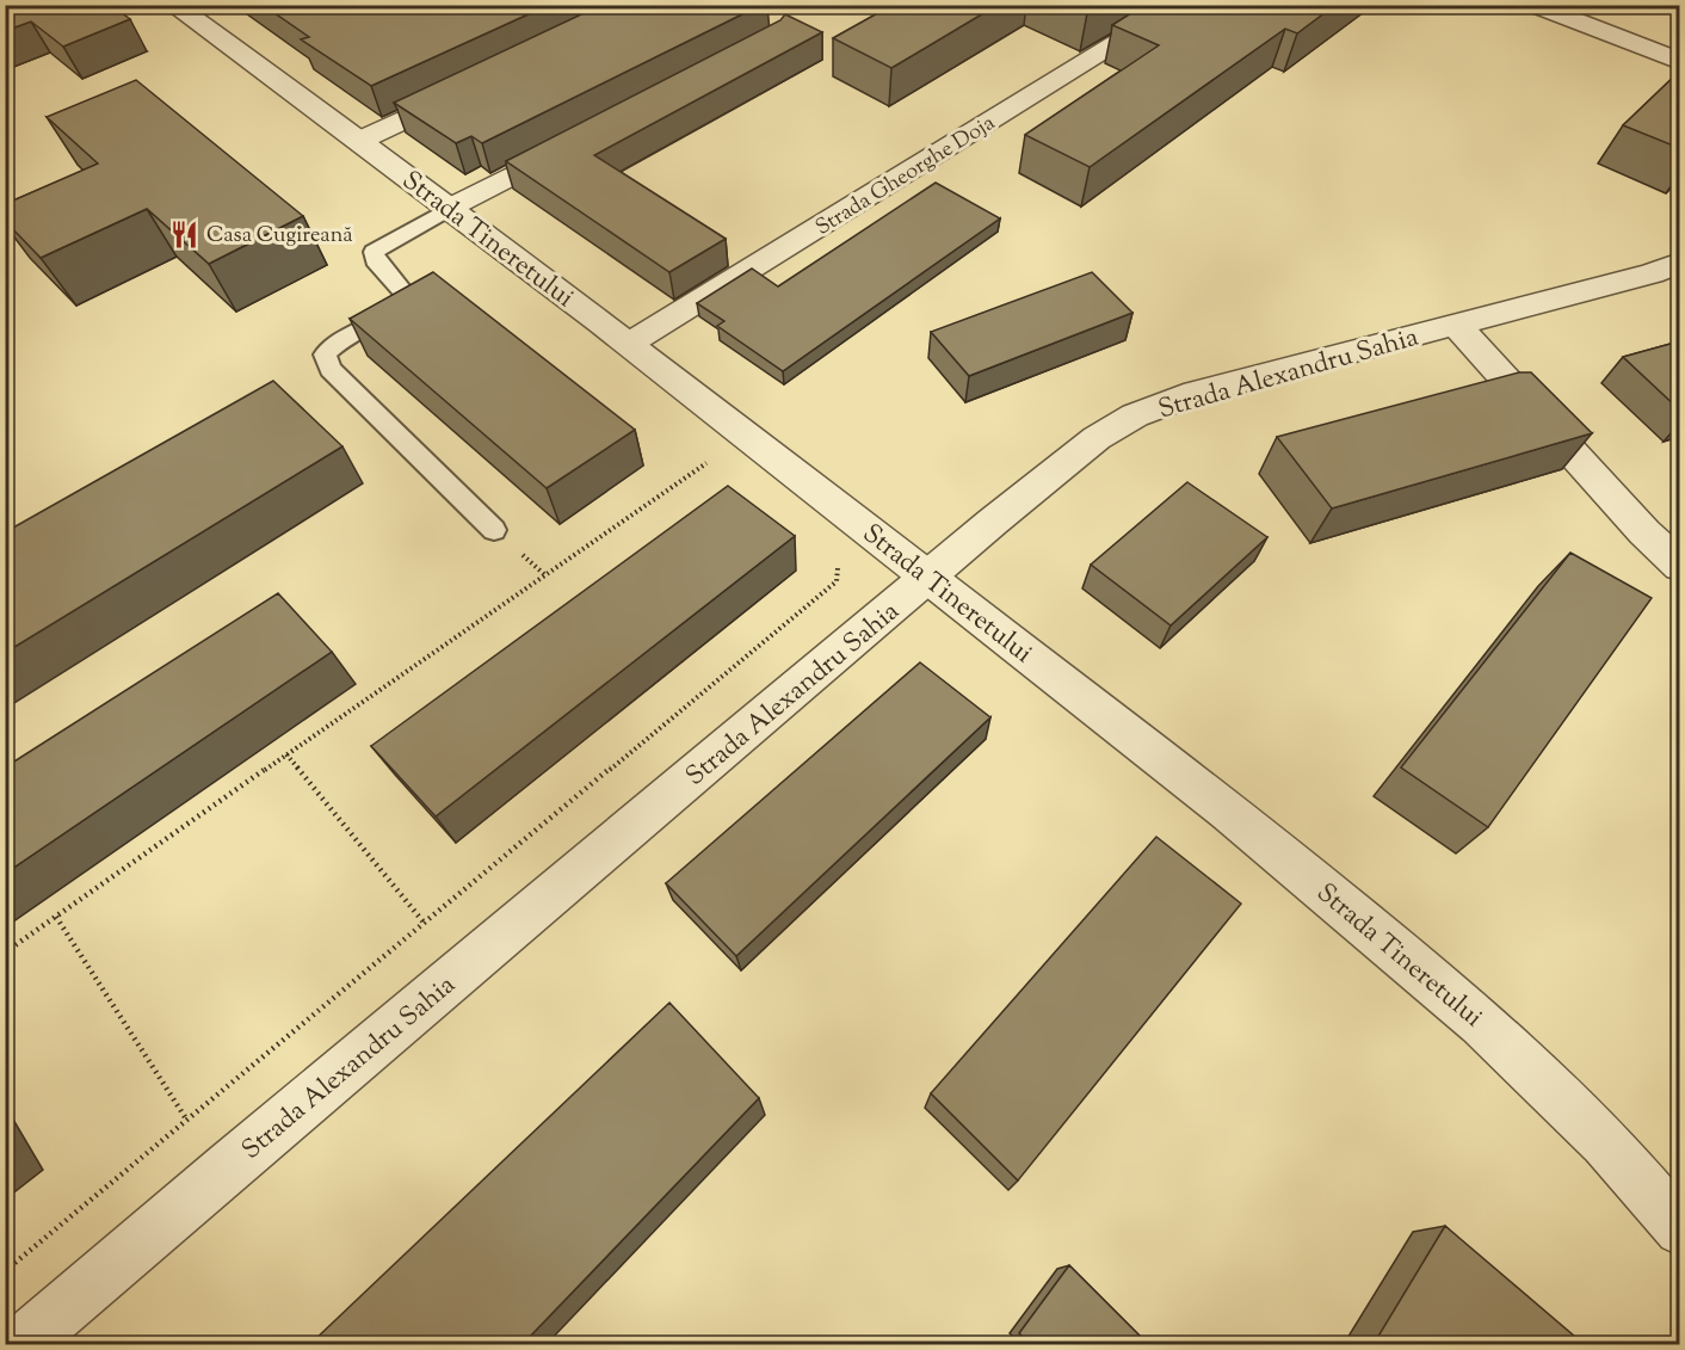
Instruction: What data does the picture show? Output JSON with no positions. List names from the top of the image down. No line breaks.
{"streets":{"street":["Strada Gheorghe Doja","Strada Tineretului","Strada Alexandru Sahia"]},"crossings":[["Strada Gheorghe Doja","Strada Tineretului"],["Strada Tineretului","Strada Alexandru Sahia"]],"places":{"restaurant":["Casa Cugireană"]}}
